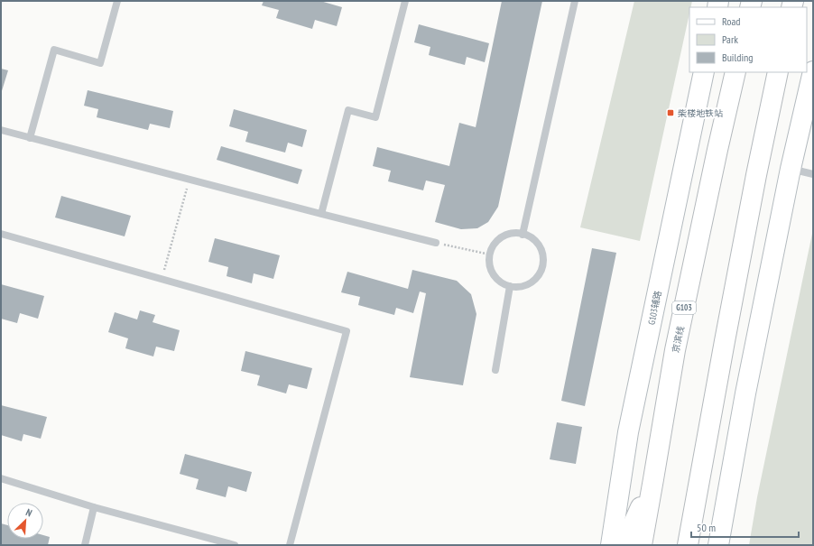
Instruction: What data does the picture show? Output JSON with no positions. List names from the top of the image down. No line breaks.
{"streets":{"main road":["G103辅路","G103","京滨线"]},"places":{"transit":["柴楼地铁站"]},"legend":["Road","Park","Building"],"scale_bar":"50 m","north":"top right"}
